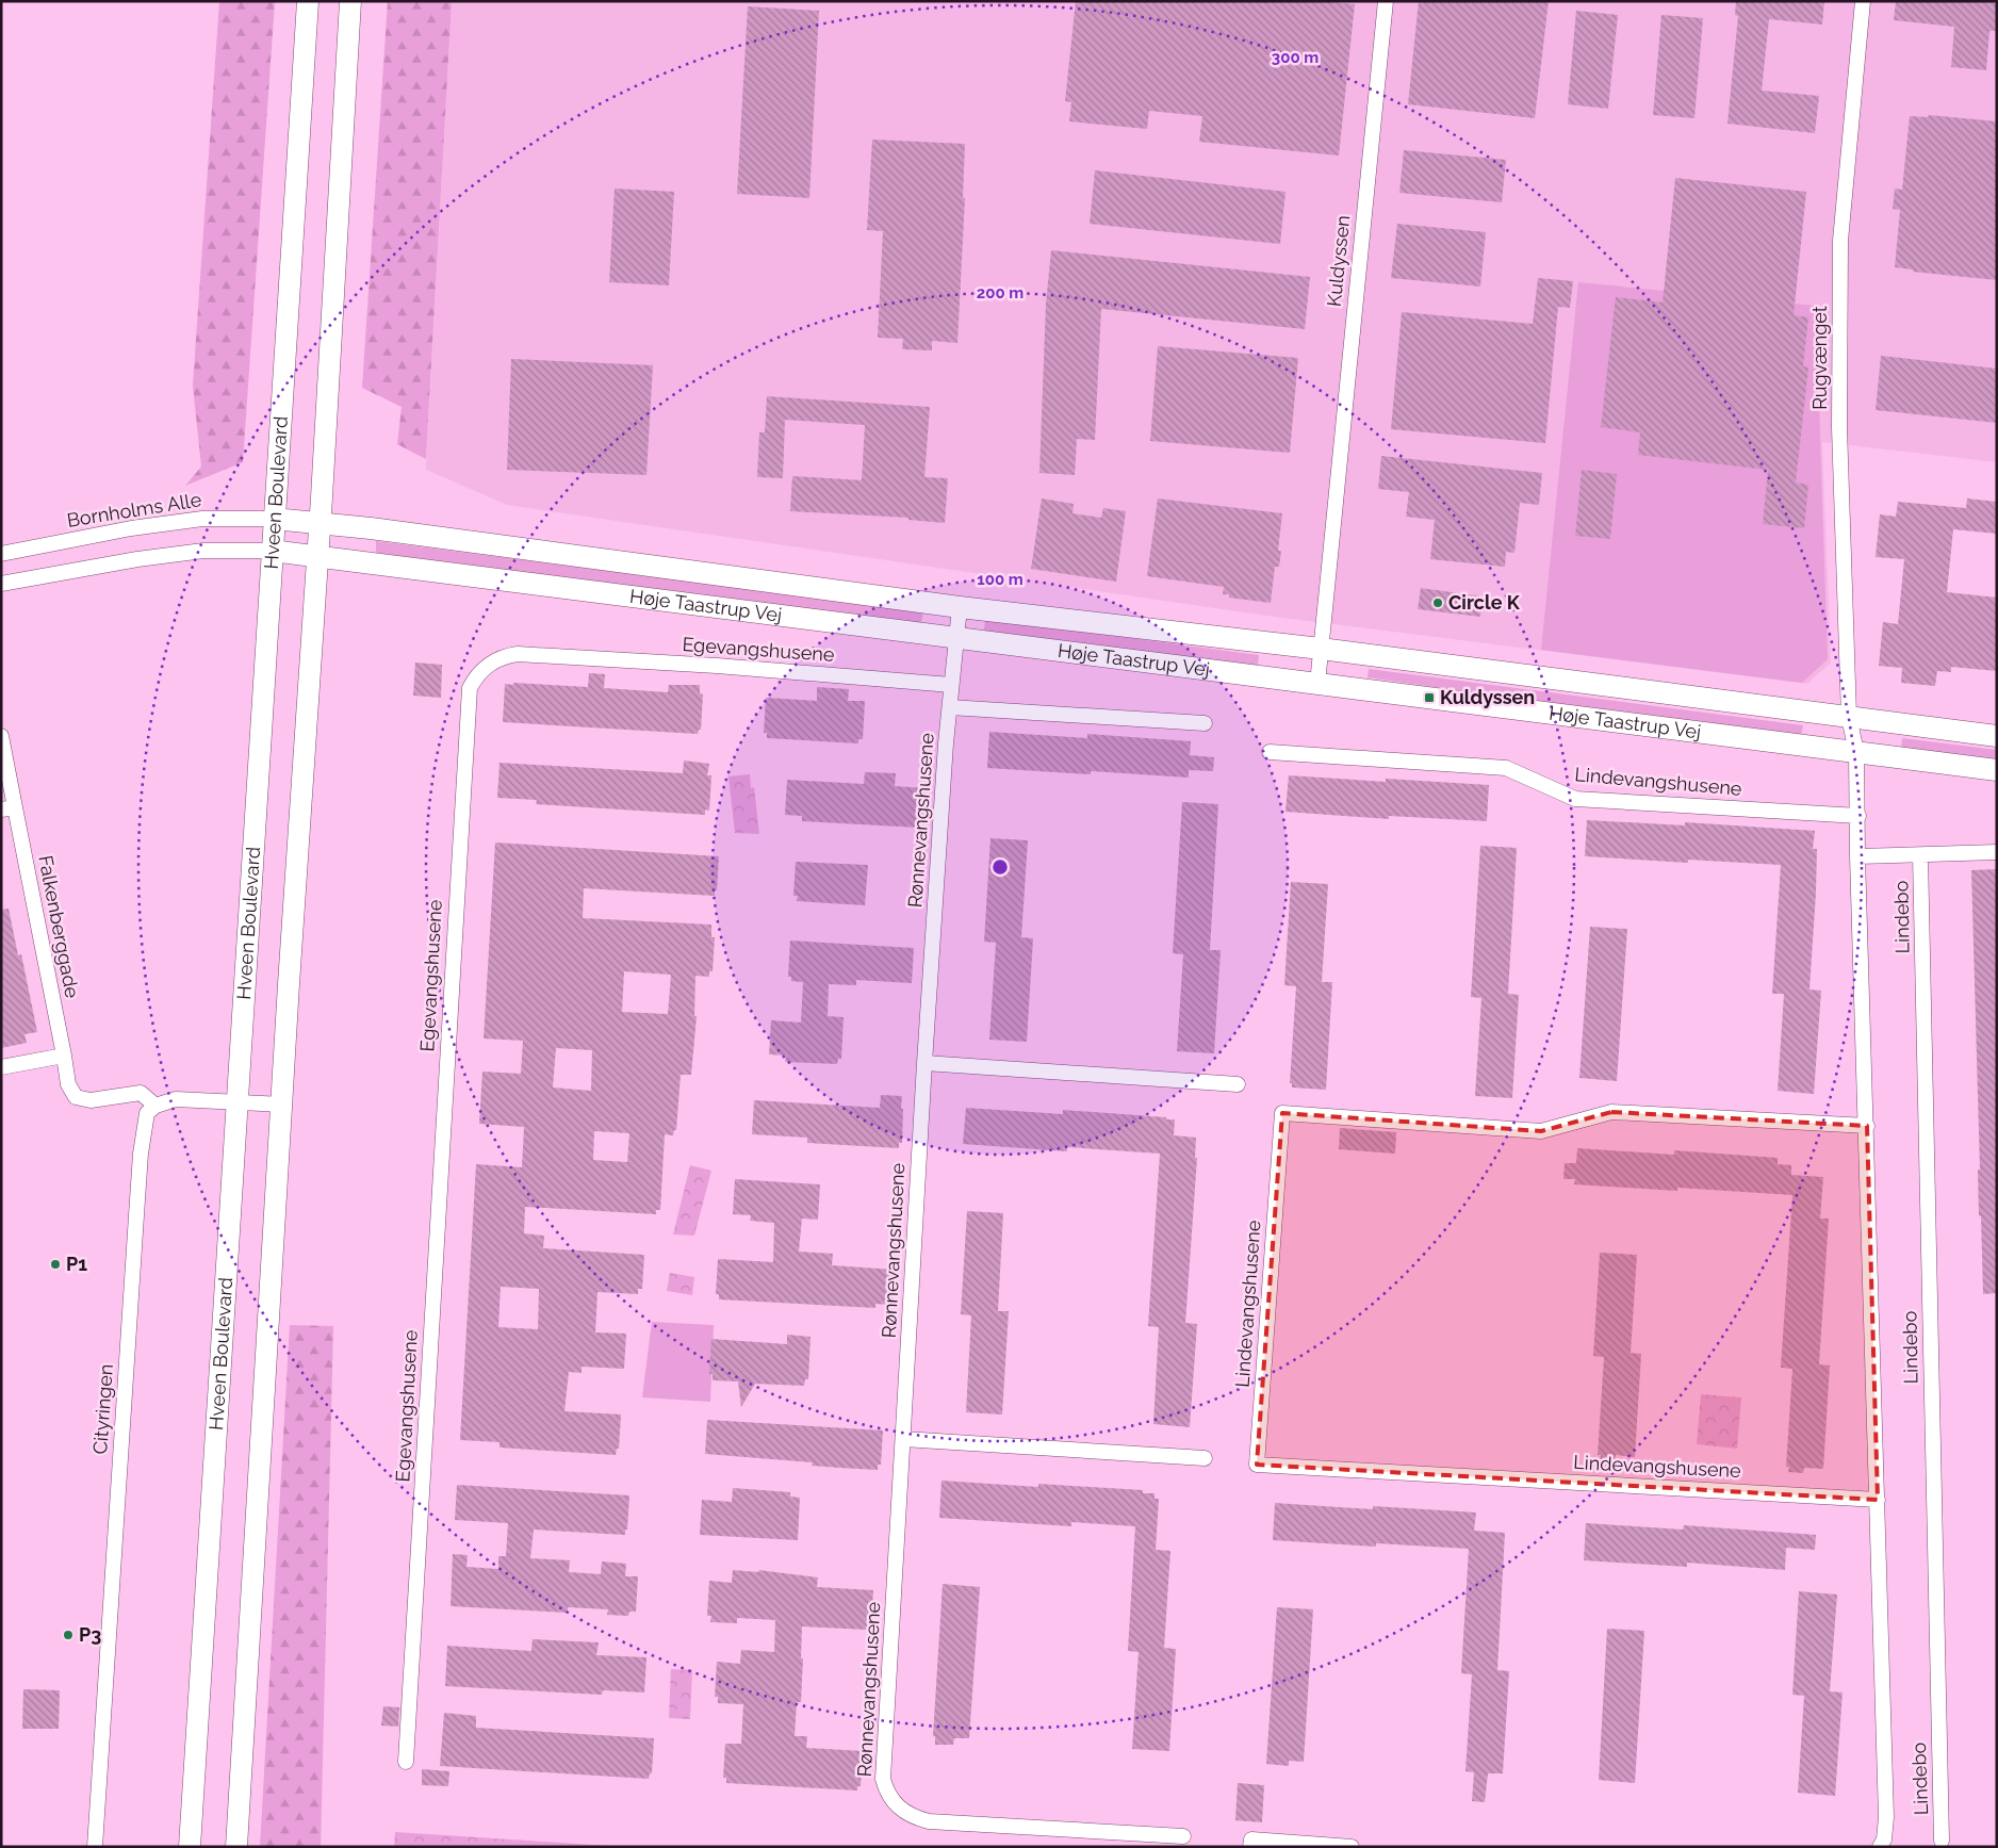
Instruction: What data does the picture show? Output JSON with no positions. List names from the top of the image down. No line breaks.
{"streets":{"street":["Kuldyssen","Rugvænget","Hveen Boulevard","Bornholms Alle","Høje Taastrup Vej","Egevangshusene","Lindevangshusene","Rønnevangshusene","Lindebo","Falkenberggade","Cityringen"]},"crossings":[["Kuldyssen","Høje Taastrup Vej"],["Rugvænget","Høje Taastrup Vej"],["Hveen Boulevard","Bornholms Alle"],["Hveen Boulevard","Høje Taastrup Vej"],["Bornholms Alle","Høje Taastrup Vej"],["Høje Taastrup Vej","Rønnevangshusene"],["Egevangshusene","Rønnevangshusene"],["Falkenberggade","Cityringen"]],"places":{"other":["Circle K","P1","P3"],"transit":["Kuldyssen"]},"rings":["300 m","200 m","100 m"]}
